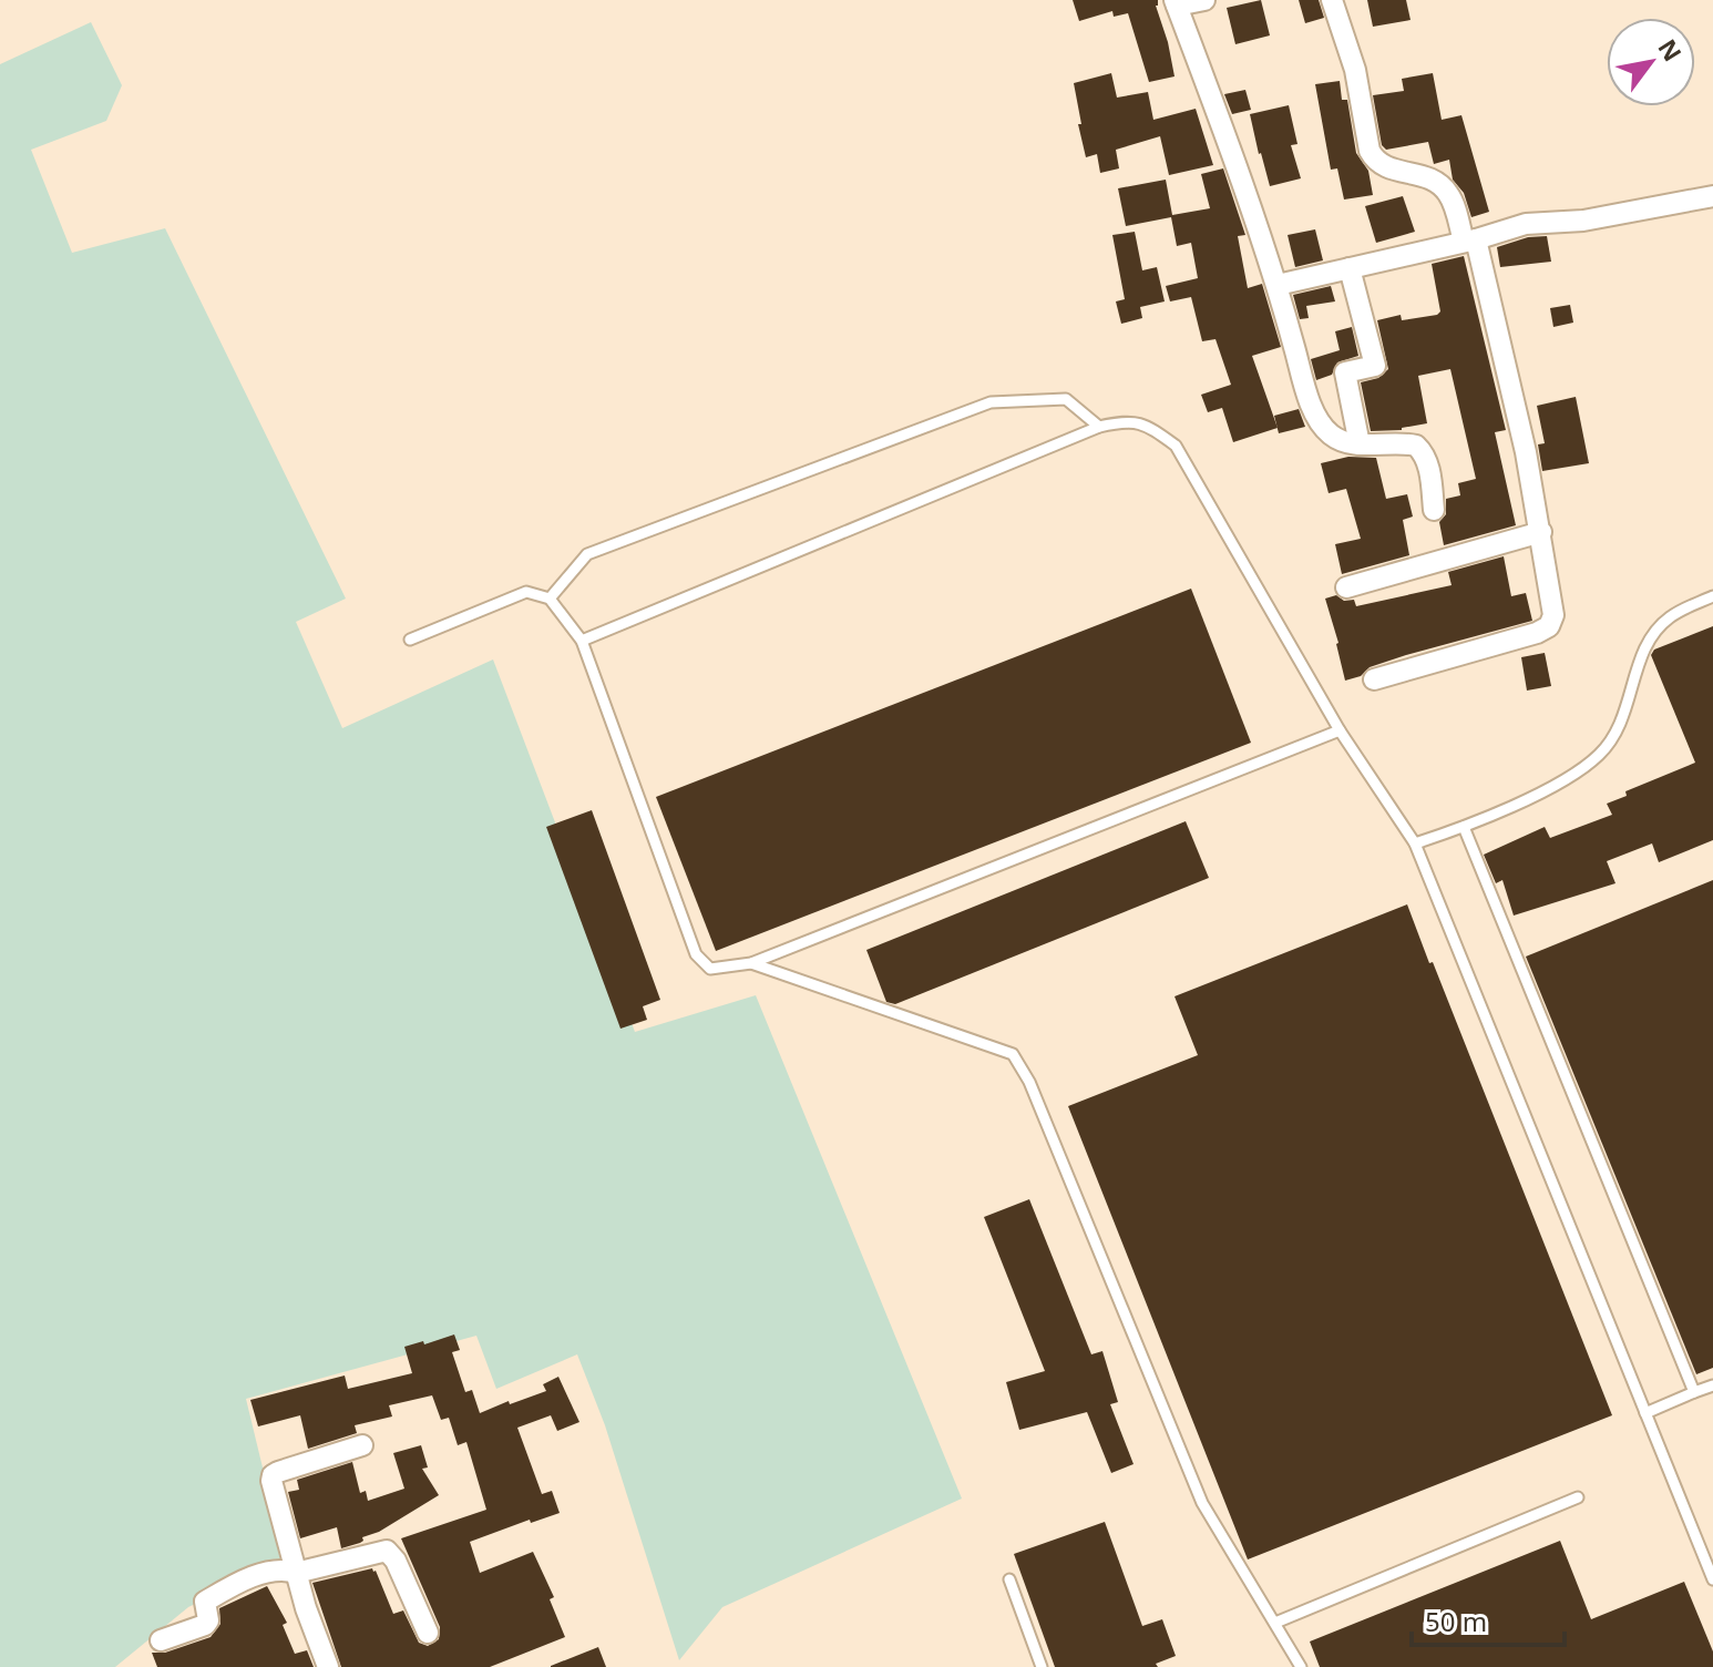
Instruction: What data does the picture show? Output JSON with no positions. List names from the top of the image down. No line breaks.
{"scale_bar":"50 m","north":"top right"}
